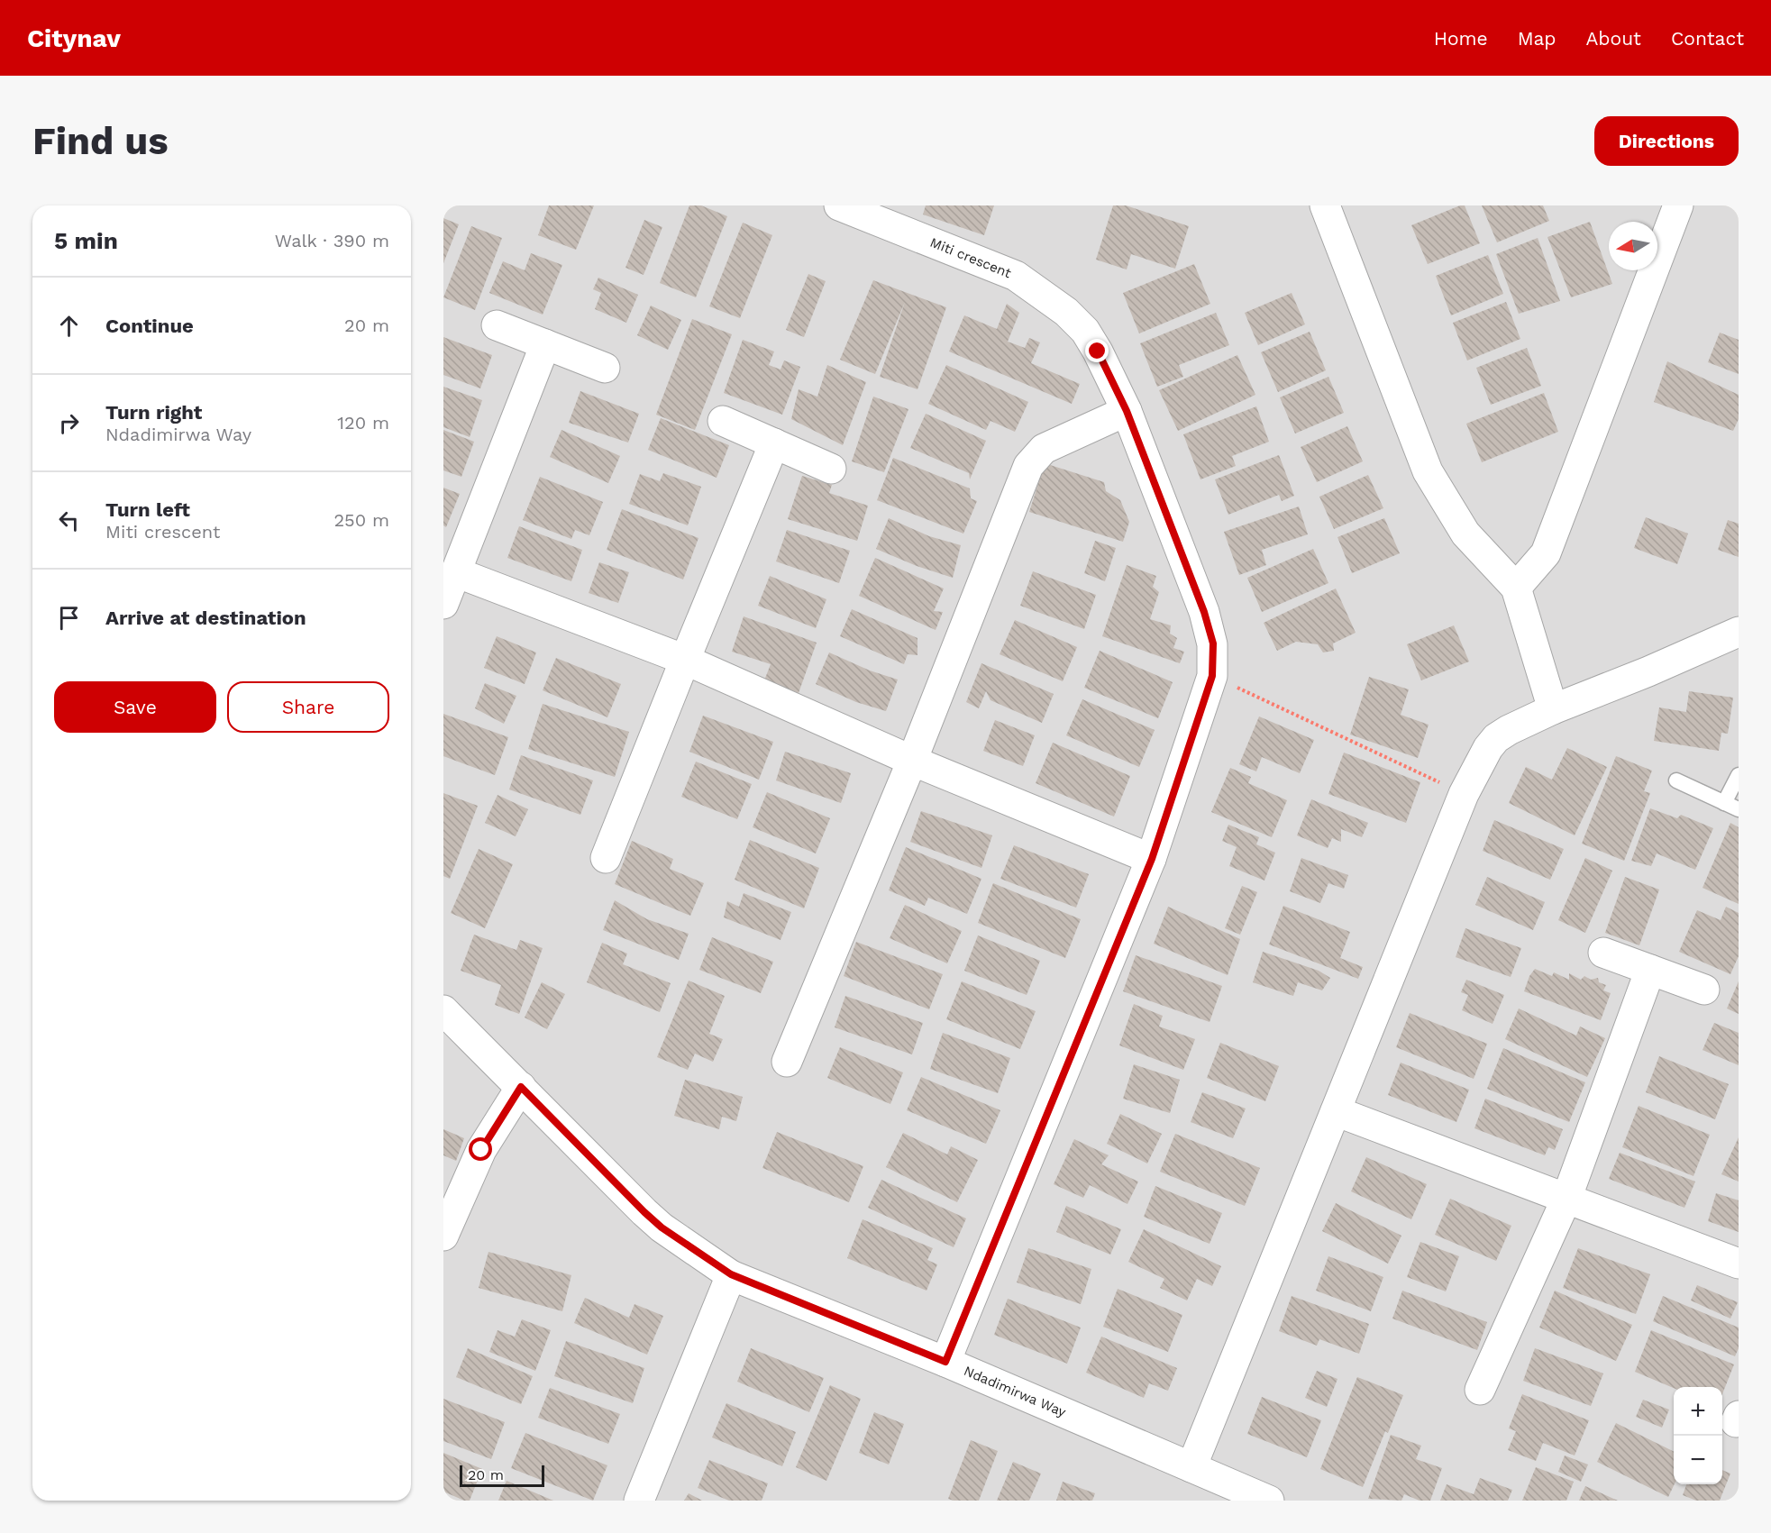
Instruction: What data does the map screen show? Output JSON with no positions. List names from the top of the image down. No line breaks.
{"streets":{"street":["Miti crescent","Ndadimirwa Way"]},"crossings":[["Miti crescent","Ndadimirwa Way"]],"scale_bar":"20 m","north":"left","page":{"header":"Citynav","nav":["Home","Map","About","Contact"],"buttons":["Directions",["Save","Share"]],"title":"Find us","heading":["5 min","Walk · 390 m"],"list":[["Continue","20 m"],["Turn right","Ndadimirwa Way","120 m"],["Turn left","Miti crescent","250 m"],"Arrive at destination"],"map_buttons":["+","−"],"scale":"20 m"}}
